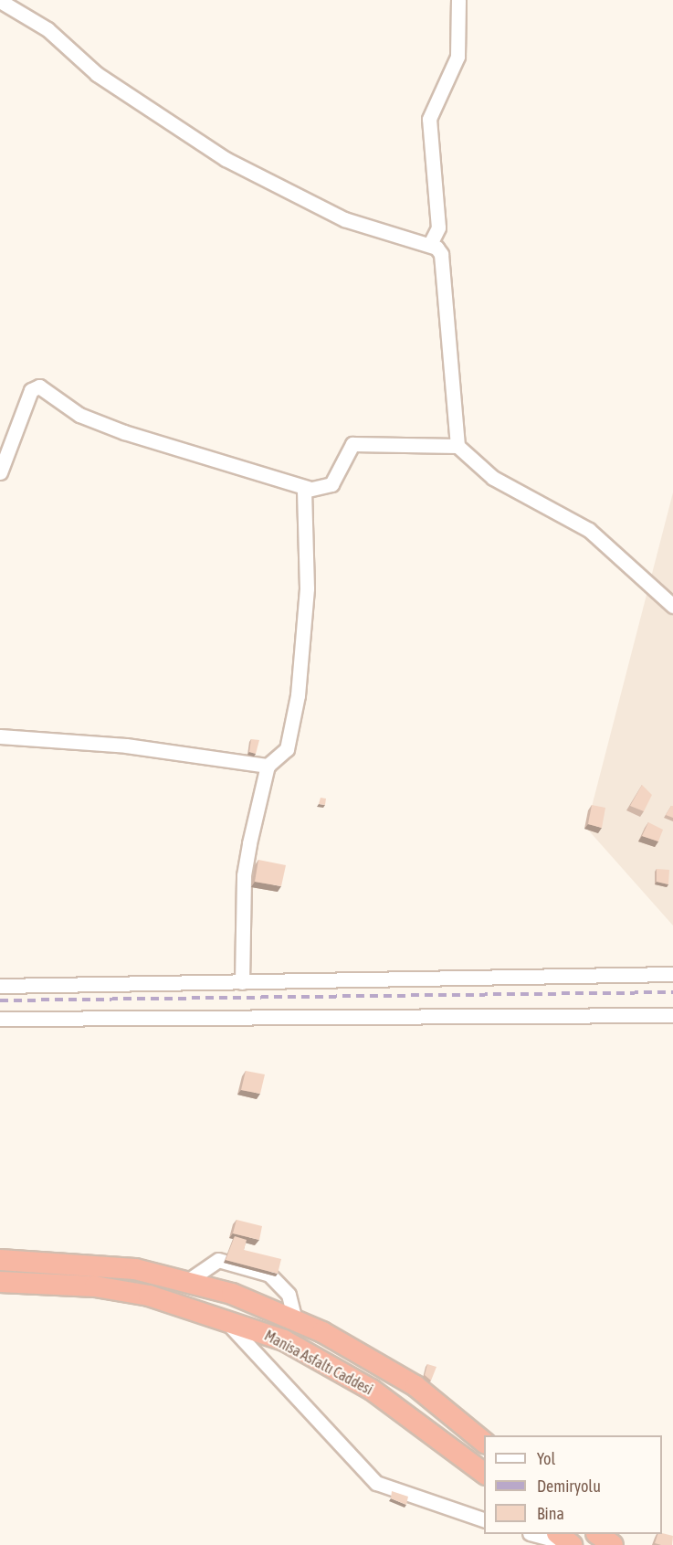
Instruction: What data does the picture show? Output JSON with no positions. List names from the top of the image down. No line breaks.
{"streets":{"highway":["Manisa Asfaltı Caddesi"]},"legend":["Yol","Demiryolu","Bina"]}
